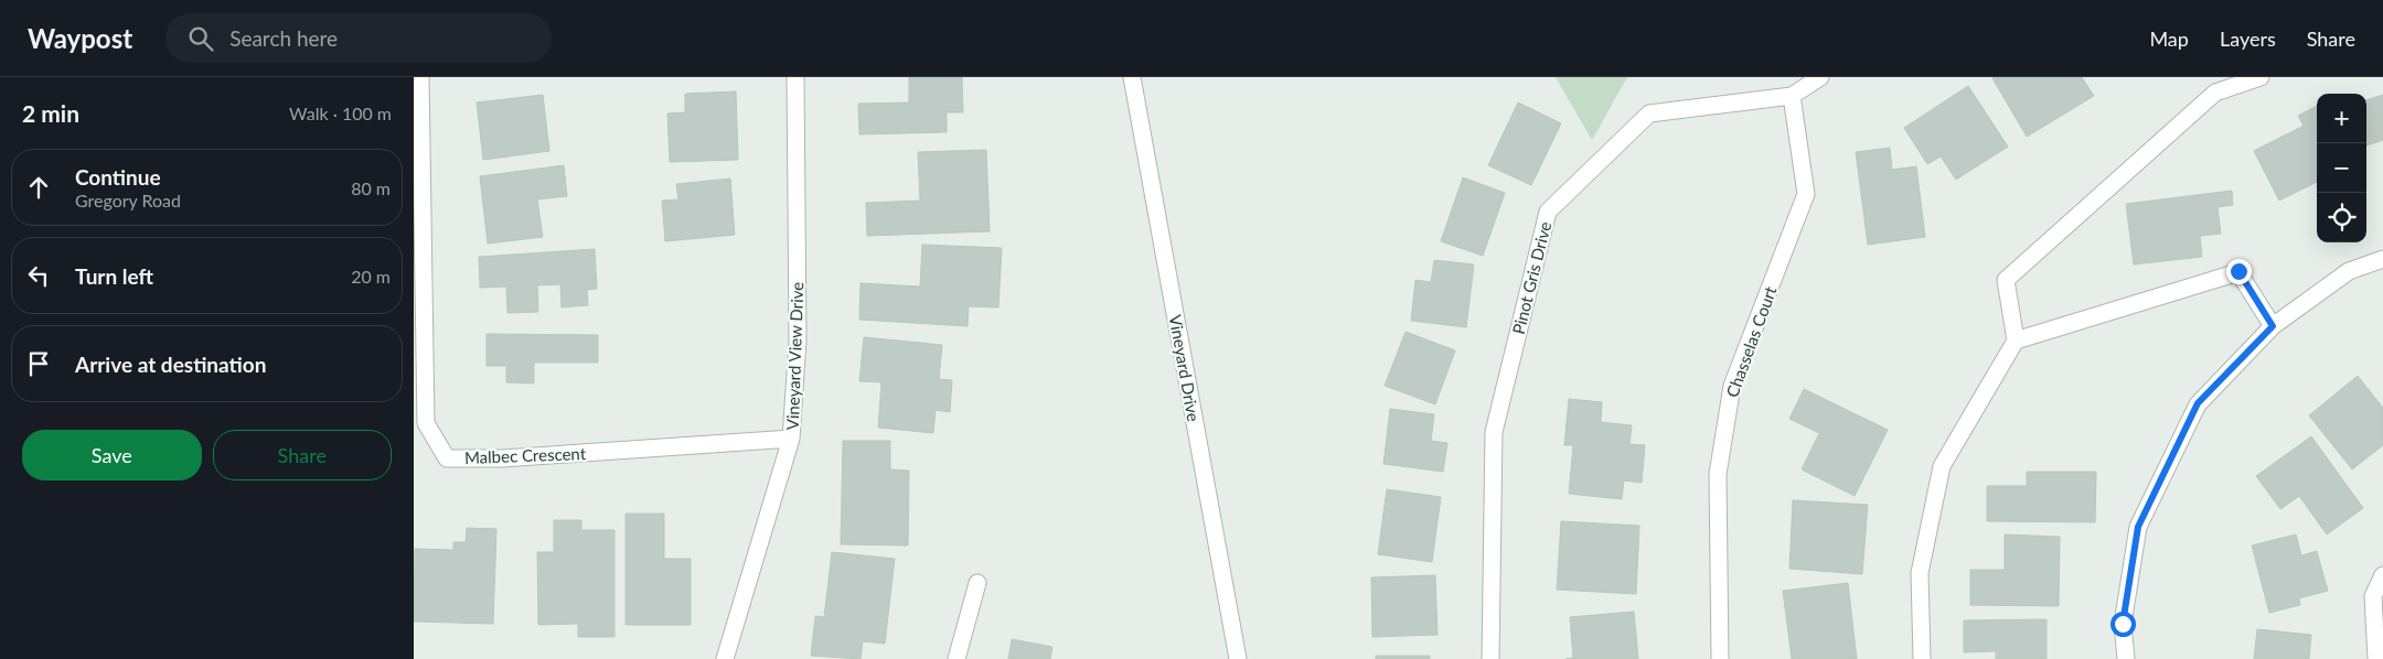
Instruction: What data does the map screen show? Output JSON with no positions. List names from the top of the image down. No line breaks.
{"streets":{"street":["Pinot Gris Drive","Chasselas Court","Vineyard View Drive","Vineyard Drive","Malbec Crescent"]},"crossings":[["Pinot Gris Drive","Chasselas Court"],["Vineyard View Drive","Malbec Crescent"]],"page":{"header":"Waypost","search":"Search here","nav":["Map","Layers","Share"],"heading":["2 min","Walk · 100 m"],"map_buttons":["+","−"],"list":[["Continue","Gregory Road","80 m"],["Turn left","20 m"],"Arrive at destination"],"buttons":["Save","Share"]}}
